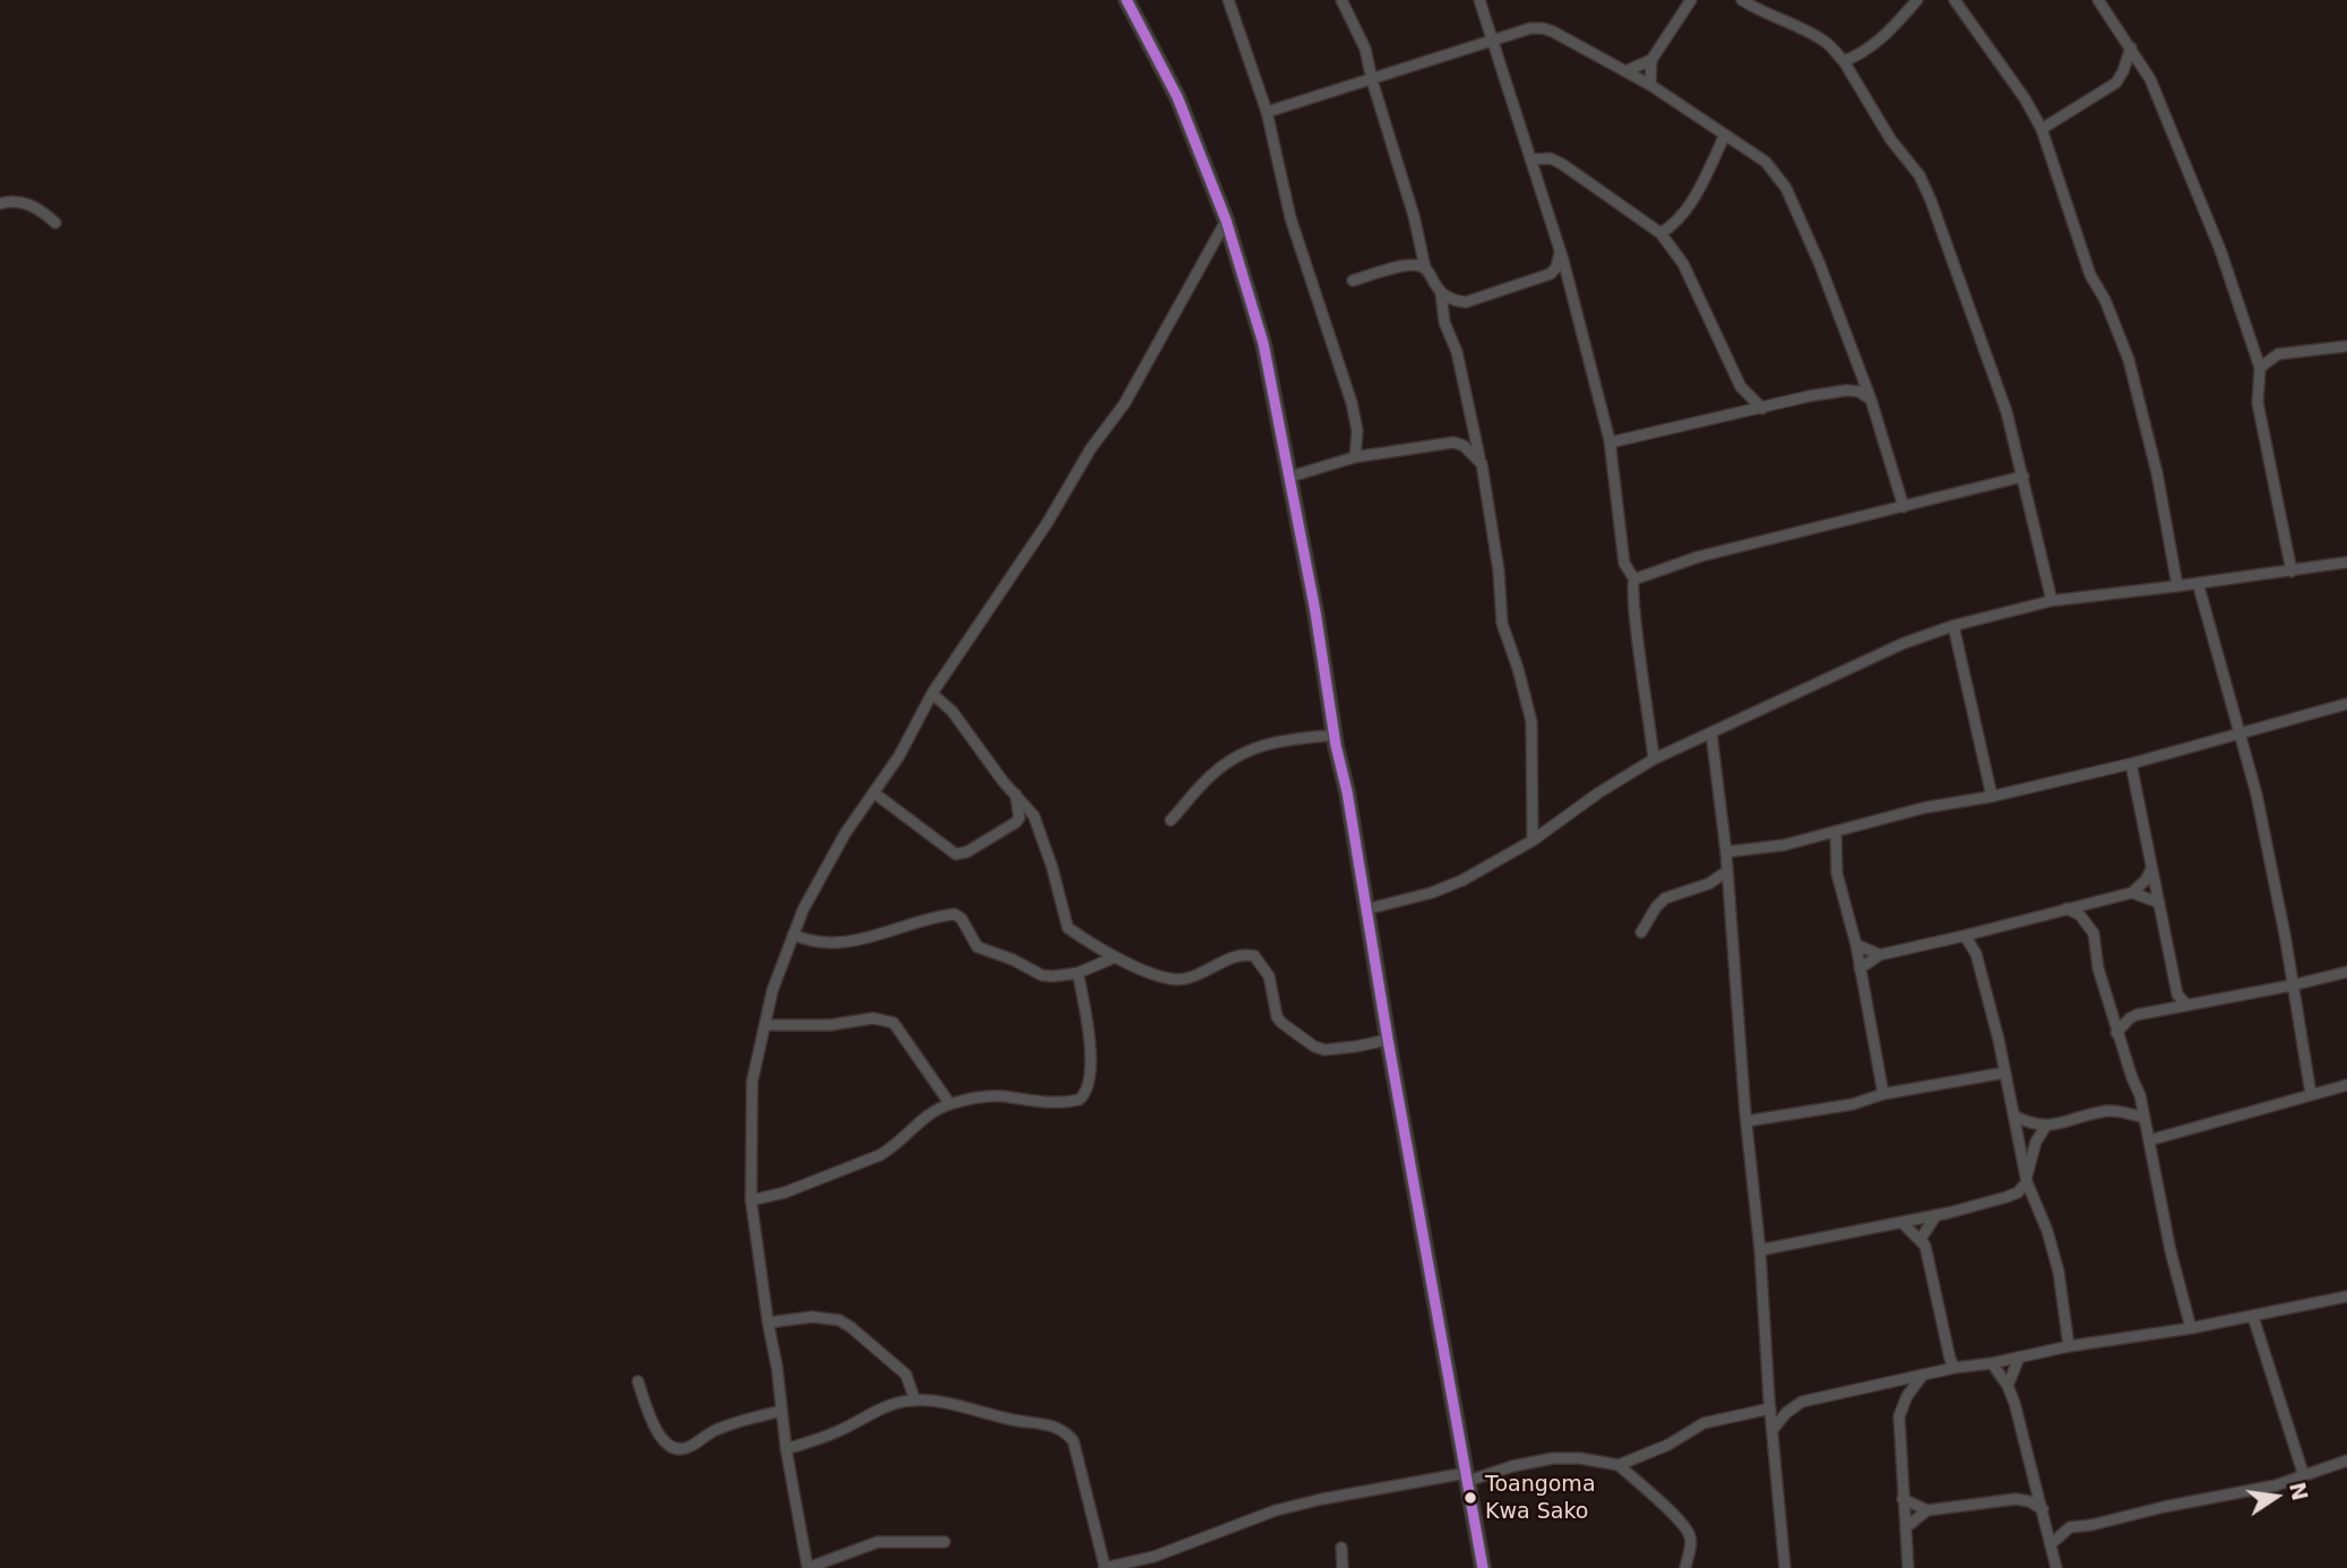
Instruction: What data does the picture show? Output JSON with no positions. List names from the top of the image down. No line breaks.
{"places":["Toangoma Kwa Sako"],"north":"right"}
